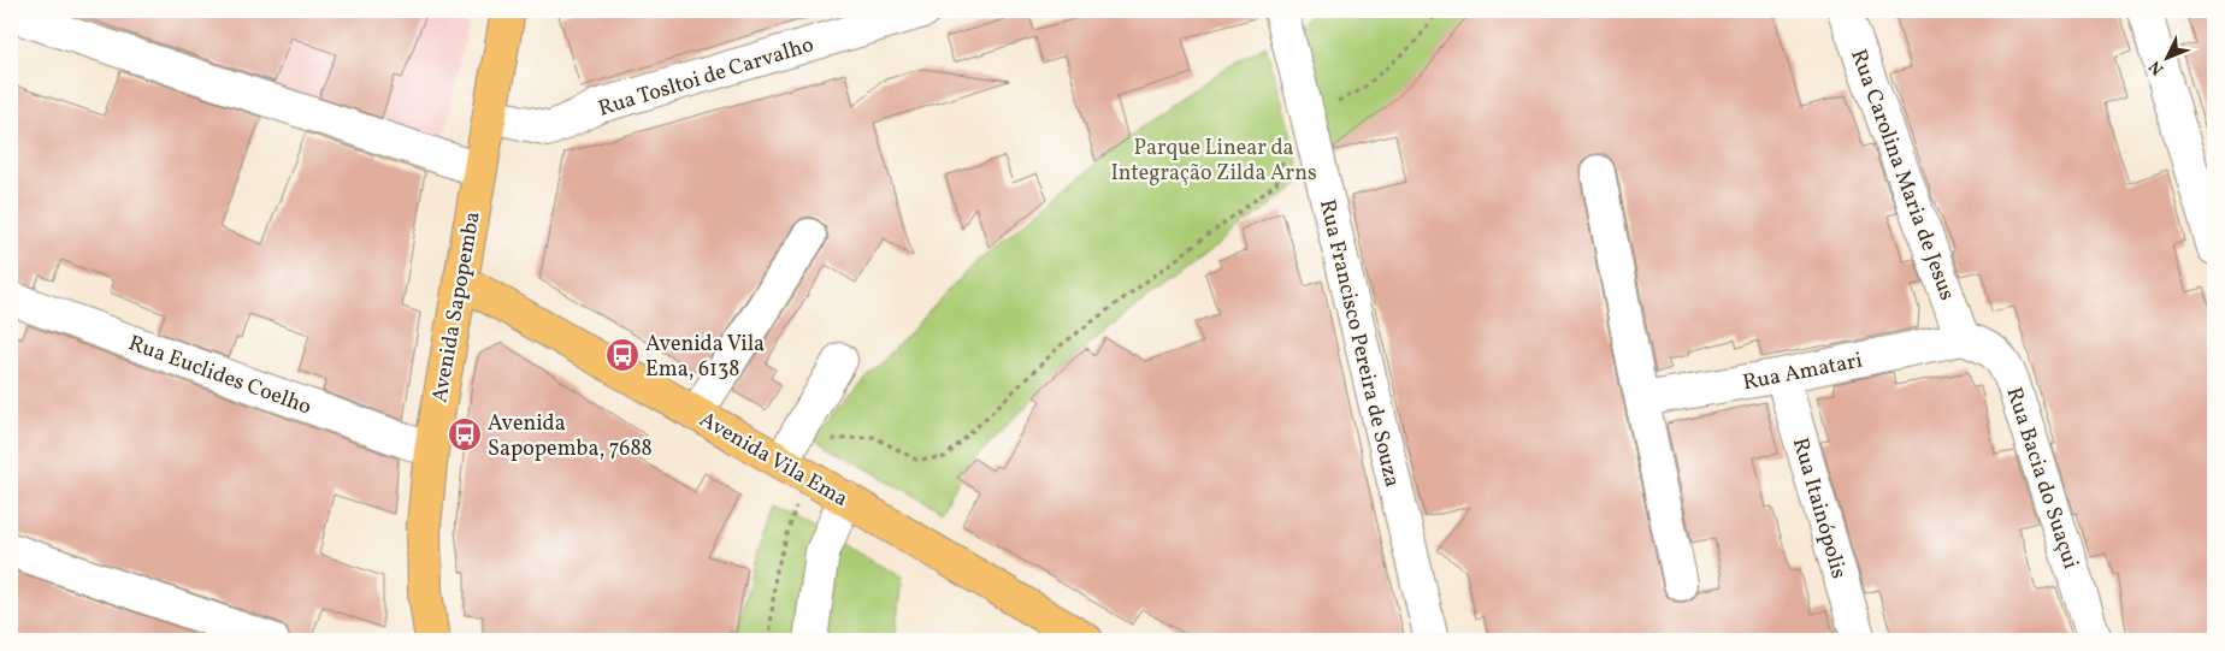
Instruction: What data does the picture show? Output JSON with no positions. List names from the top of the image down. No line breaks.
{"streets":{"main road":["Avenida Sapopemba","Avenida Vila Ema"],"street":["Rua Tosltoi de Carvalho","Rua Carolina Maria de Jesus","Rua Francisco Pereira de Souza","Rua Amatari","Rua Euclides Coelho","Rua Bacia do Suaçui","Rua Itainópolis"]},"crossings":[["Rua Tosltoi de Carvalho","Avenida Sapopemba"],["Rua Carolina Maria de Jesus","Rua Amatari"],["Rua Carolina Maria de Jesus","Rua Bacia do Suaçui"],["Avenida Sapopemba","Rua Euclides Coelho"],["Avenida Sapopemba","Avenida Vila Ema"],["Rua Amatari","Rua Bacia do Suaçui"],["Rua Amatari","Rua Itainópolis"]],"parks":["Parque Linear da Integração Zilda Arns"],"places":{"bus stop":["Avenida Vila Ema, 6138","Avenida Sapopemba, 7688"]},"north":"bottom left"}
